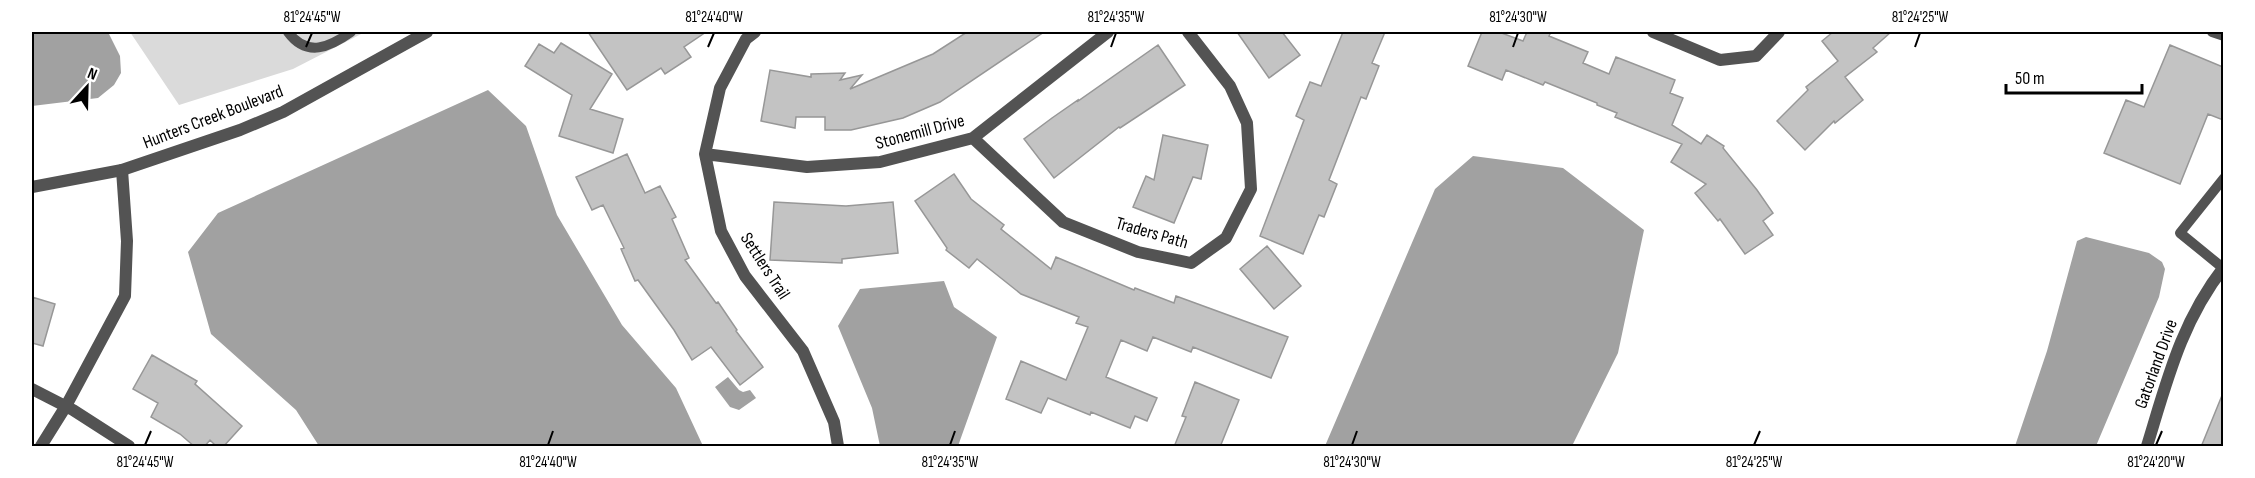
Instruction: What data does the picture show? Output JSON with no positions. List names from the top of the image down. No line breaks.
{"streets":{"street":["Hunters Creek Boulevard","Stonemill Drive","Traders Path","Settlers Trail","Gatorland Drive"]},"crossings":[["Stonemill Drive","Traders Path"],["Stonemill Drive","Settlers Trail"]],"scale_bar":"50 m","north":"top","coordinates":["81°24'45\"W","81°24'40\"W","81°24'35\"W","81°24'30\"W","81°24'25\"W","81°24'20\"W"]}
